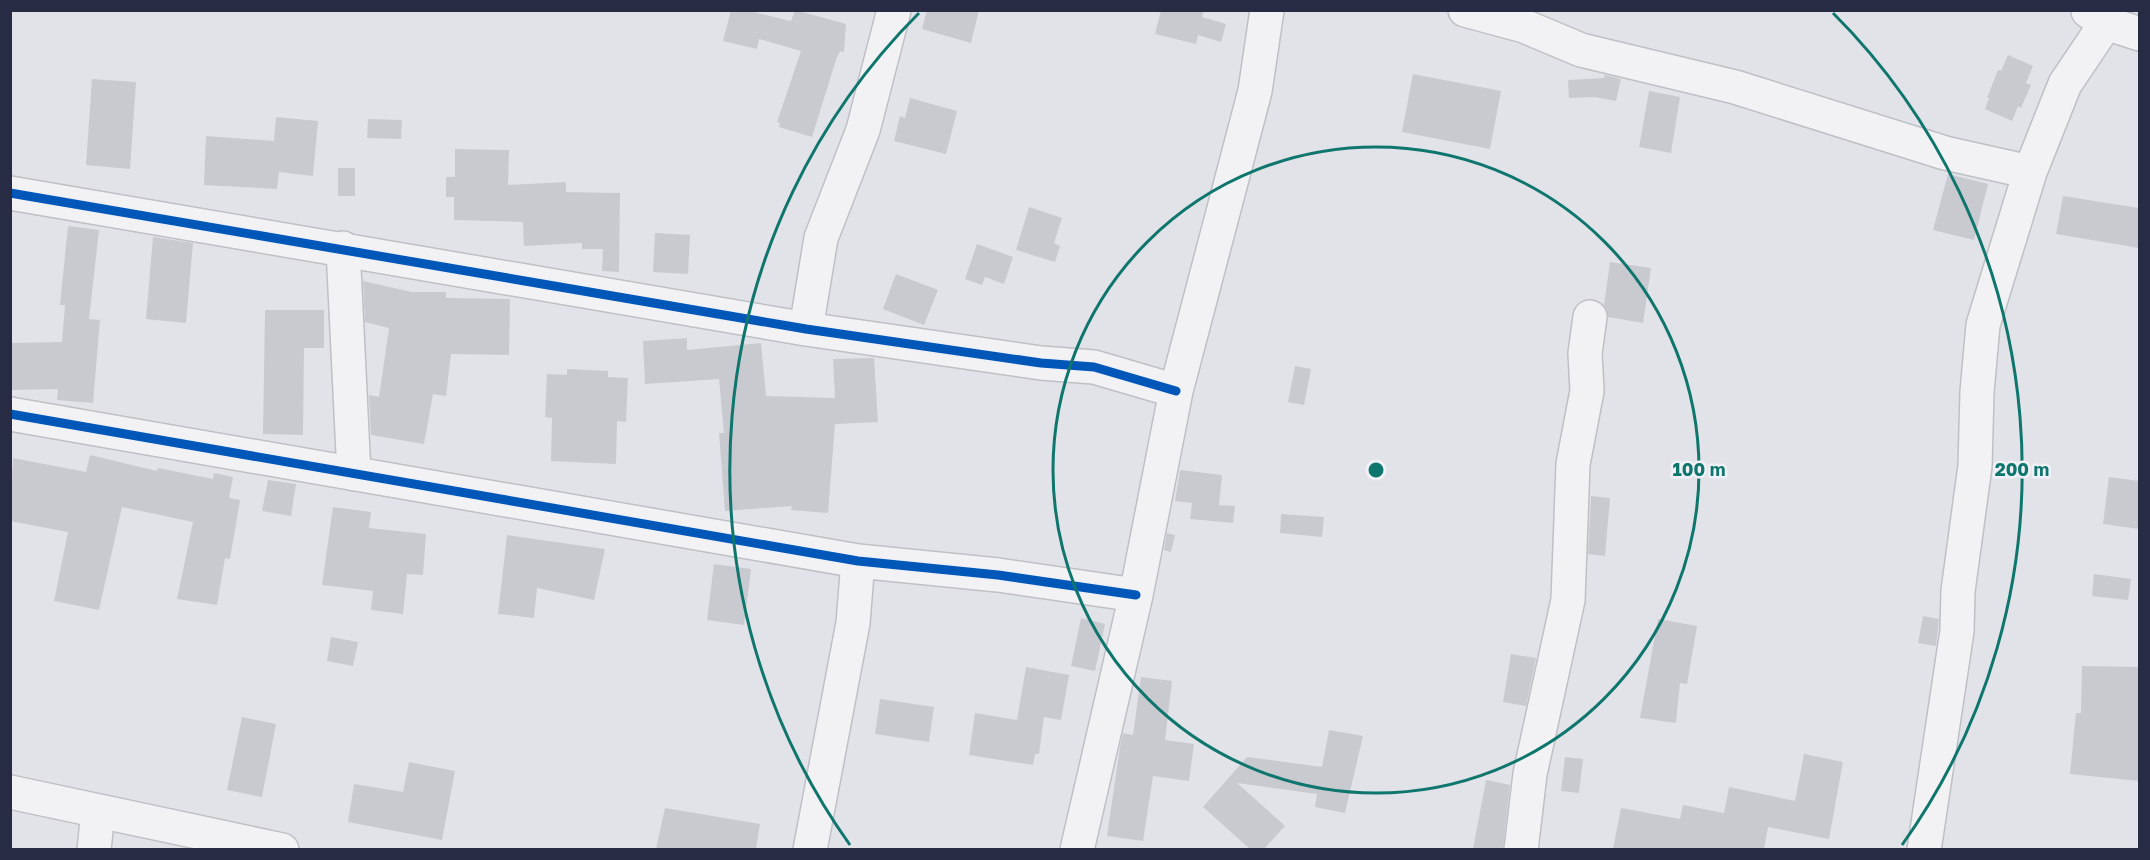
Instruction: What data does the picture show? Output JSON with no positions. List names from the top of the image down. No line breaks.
{"rings":["100 m","200 m"]}
